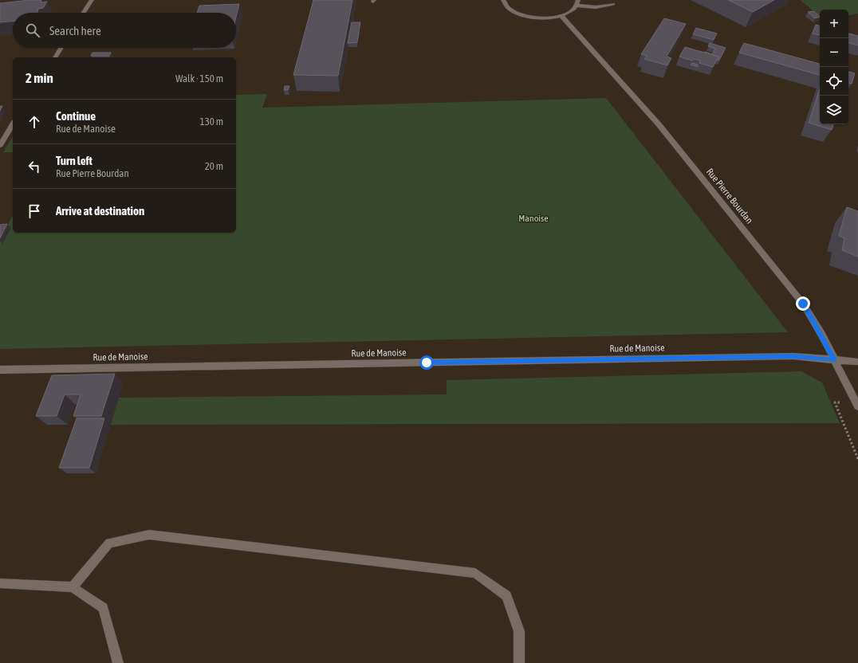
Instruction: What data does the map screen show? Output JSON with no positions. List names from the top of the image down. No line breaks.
{"streets":{"street":["Rue Pierre Bourdan","Rue de Manoise"]},"crossings":[["Rue Pierre Bourdan","Rue de Manoise"]],"parks":["Manoise"],"page":{"map_buttons":["+","−"],"search":"Search here","heading":["2 min","Walk · 150 m"],"list":[["Continue","Rue de Manoise","130 m"],["Turn left","Rue Pierre Bourdan","20 m"],"Arrive at destination"]}}
